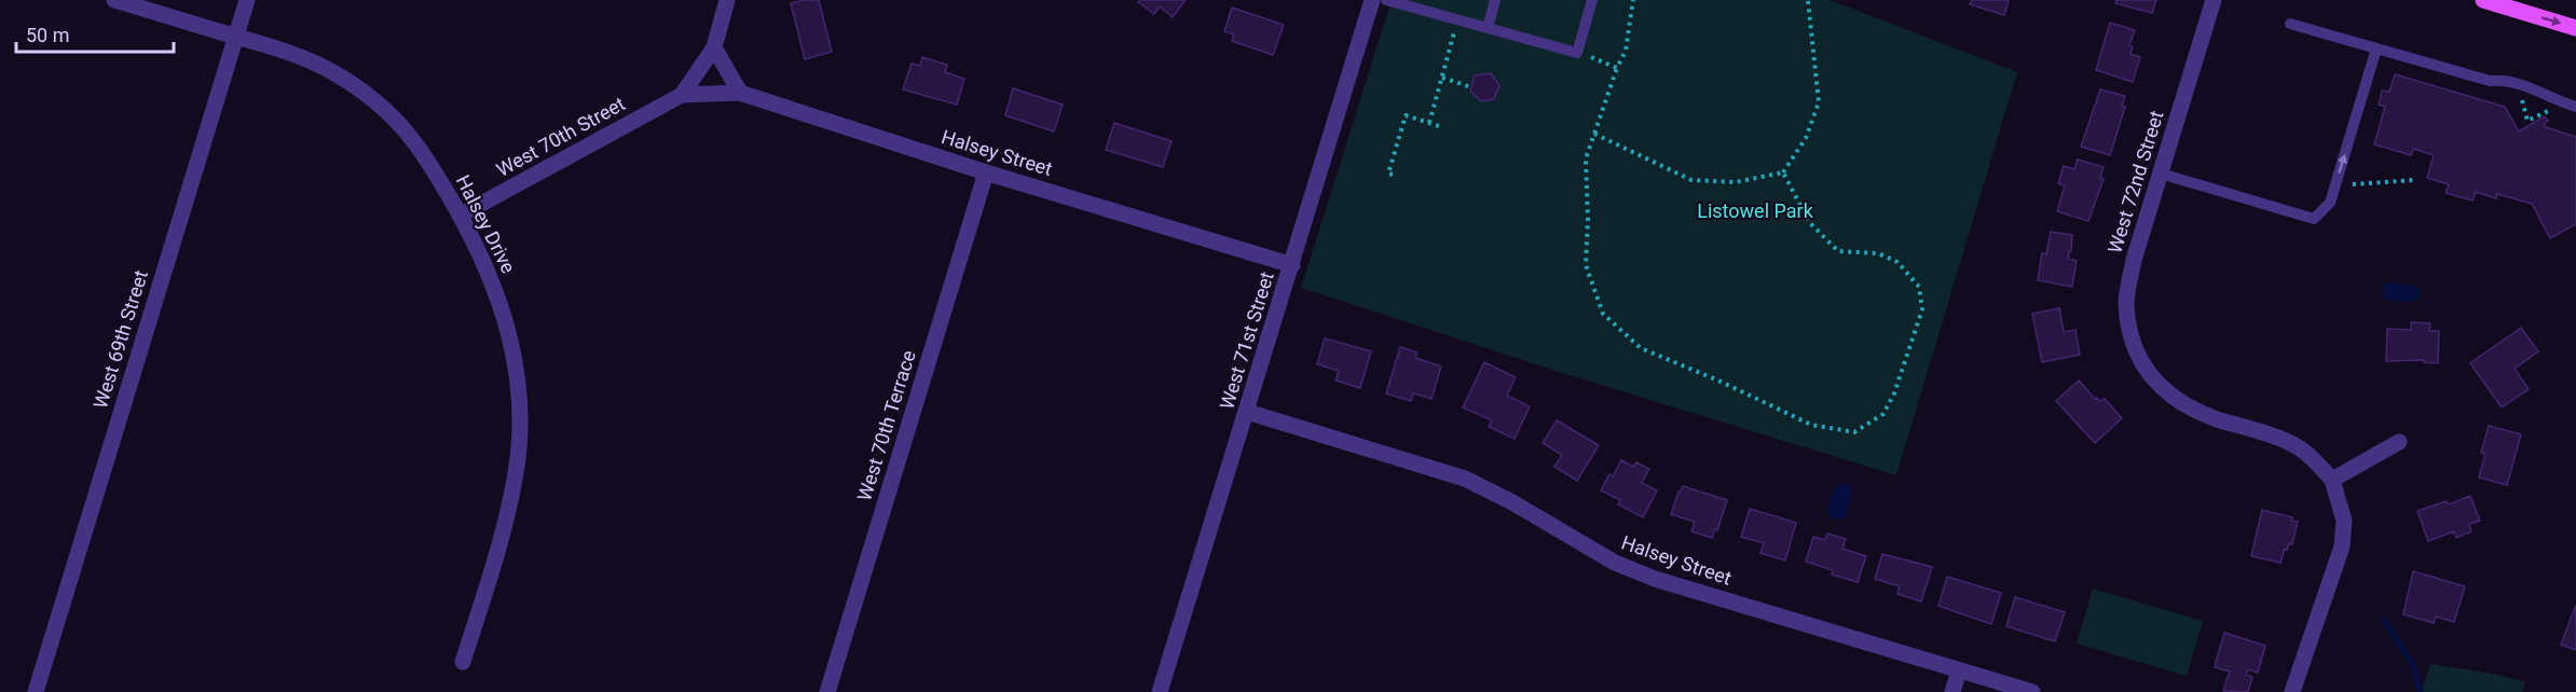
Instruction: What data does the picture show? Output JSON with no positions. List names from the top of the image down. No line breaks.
{"streets":{"street":["West 70th Street","Halsey Street","West 72nd Street","Halsey Drive","West 69th Street","West 71st Street","West 70th Terrace"]},"crossings":[["West 70th Street","Halsey Street"],["West 70th Street","Halsey Drive"],["Halsey Street","West 71st Street"],["Halsey Street","West 70th Terrace"],["Halsey Drive","West 69th Street"]],"parks":["Listowel Park"],"scale_bar":"50 m"}
